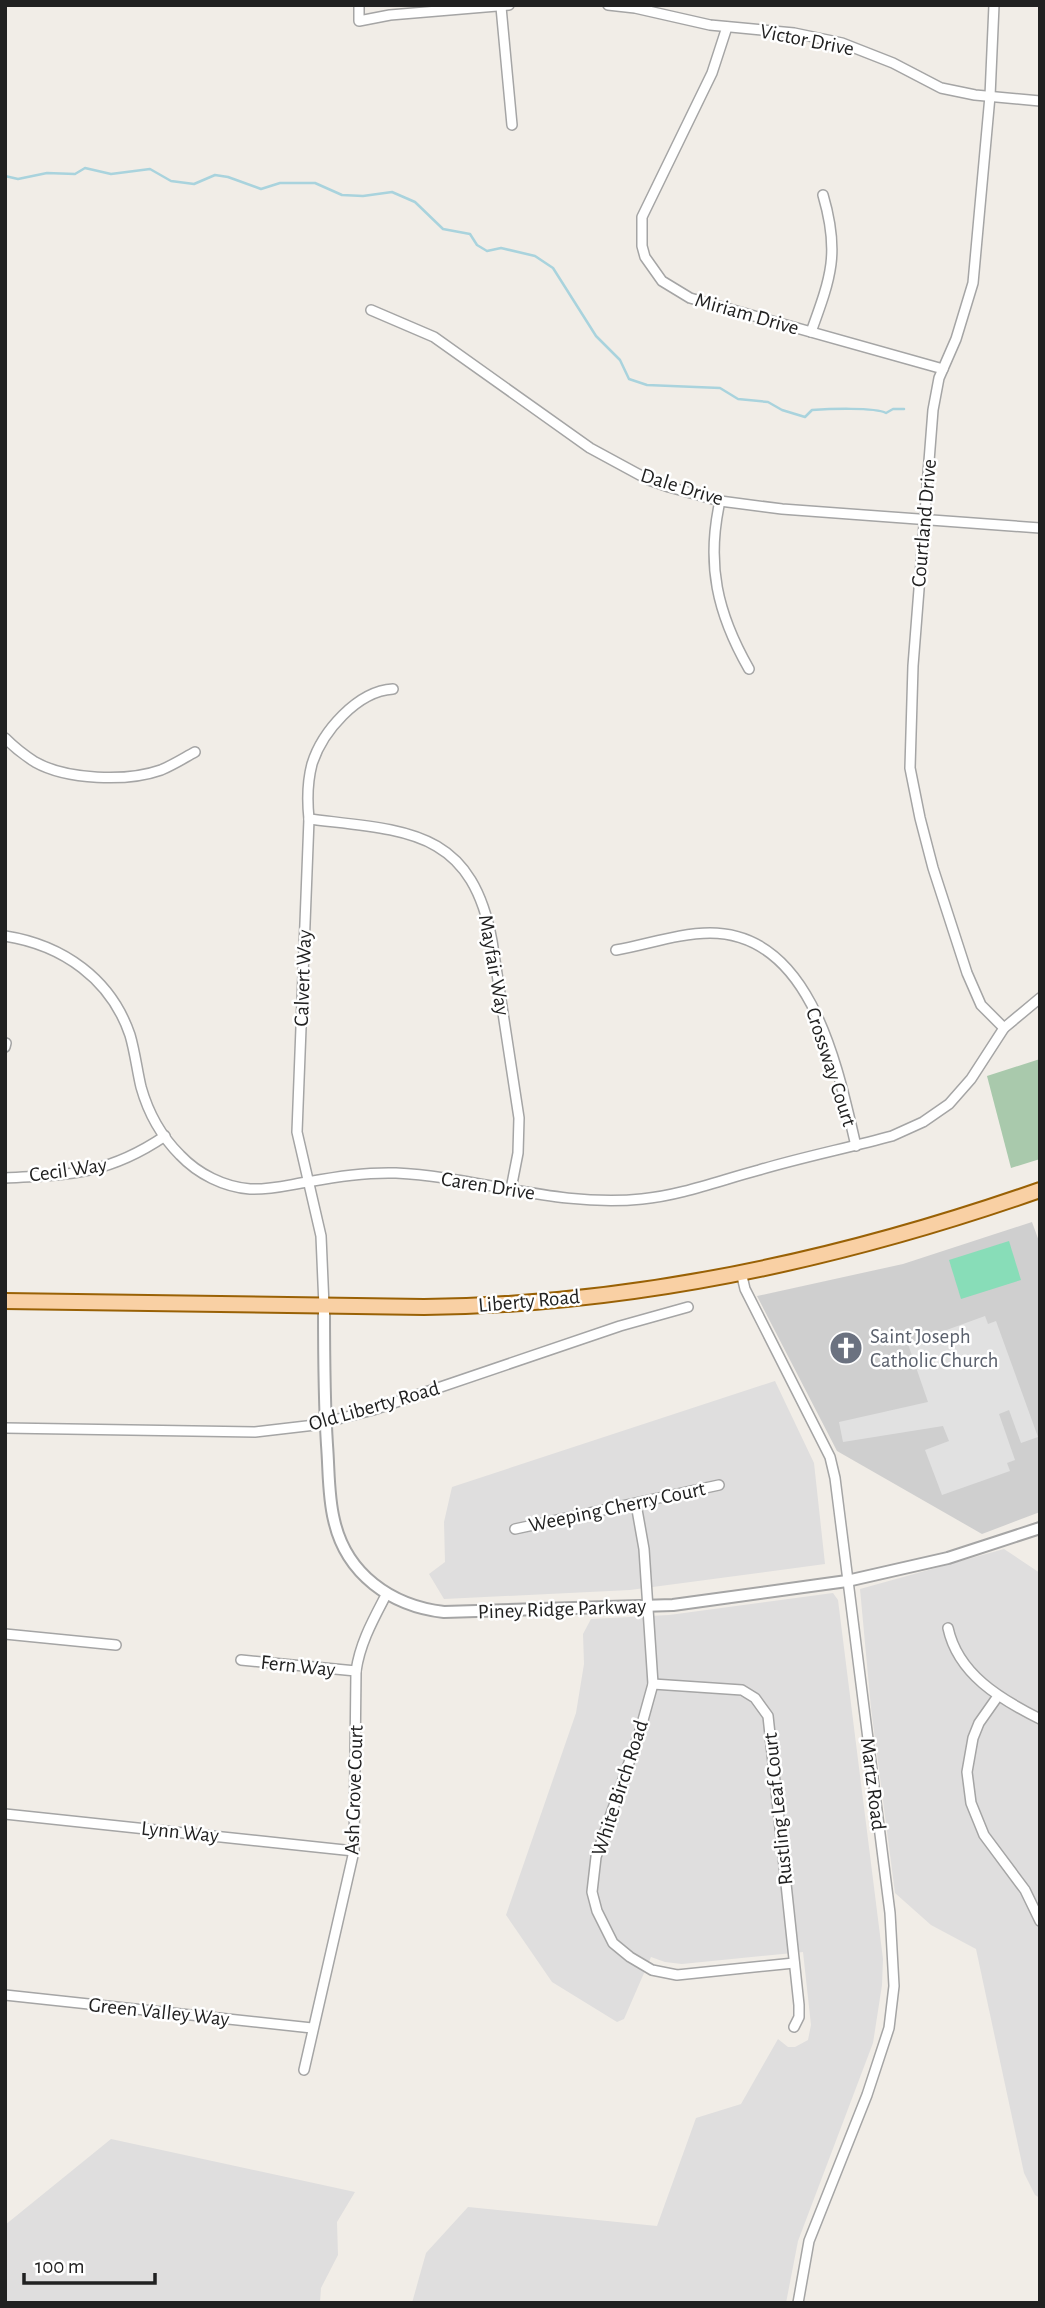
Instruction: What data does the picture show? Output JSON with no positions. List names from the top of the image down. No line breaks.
{"streets":{"main road":["Liberty Road"],"street":["Victor Drive","Miriam Drive","Dale Drive","Courtland Drive","Mayfair Way","Calvert Way","Crossway Court","Cecil Way","Caren Drive","Old Liberty Road","Weeping Cherry Court","Piney Ridge Parkway","Fern Way","Martz Road","White Birch Road","Ash Grove Court","Rustling Leaf Court","Lynn Way","Green Valley Way"]},"crossings":[["Victor Drive","Miriam Drive"],["Victor Drive","Courtland Drive"],["Miriam Drive","Courtland Drive"],["Dale Drive","Courtland Drive"],["Courtland Drive","Caren Drive"],["Mayfair Way","Calvert Way"],["Mayfair Way","Caren Drive"],["Calvert Way","Caren Drive"],["Calvert Way","Liberty Road"],["Calvert Way","Piney Ridge Parkway"],["Crossway Court","Caren Drive"],["Cecil Way","Caren Drive"],["Liberty Road","Piney Ridge Parkway"],["Liberty Road","Martz Road"],["Old Liberty Road","Piney Ridge Parkway"],["Weeping Cherry Court","White Birch Road"],["Piney Ridge Parkway","Martz Road"],["Piney Ridge Parkway","White Birch Road"],["Piney Ridge Parkway","Ash Grove Court"],["Fern Way","Ash Grove Court"],["White Birch Road","Rustling Leaf Court"],["Ash Grove Court","Lynn Way"],["Ash Grove Court","Green Valley Way"]],"places":{"church":["Saint Joseph Catholic Church"]},"scale_bar":"100 m"}
